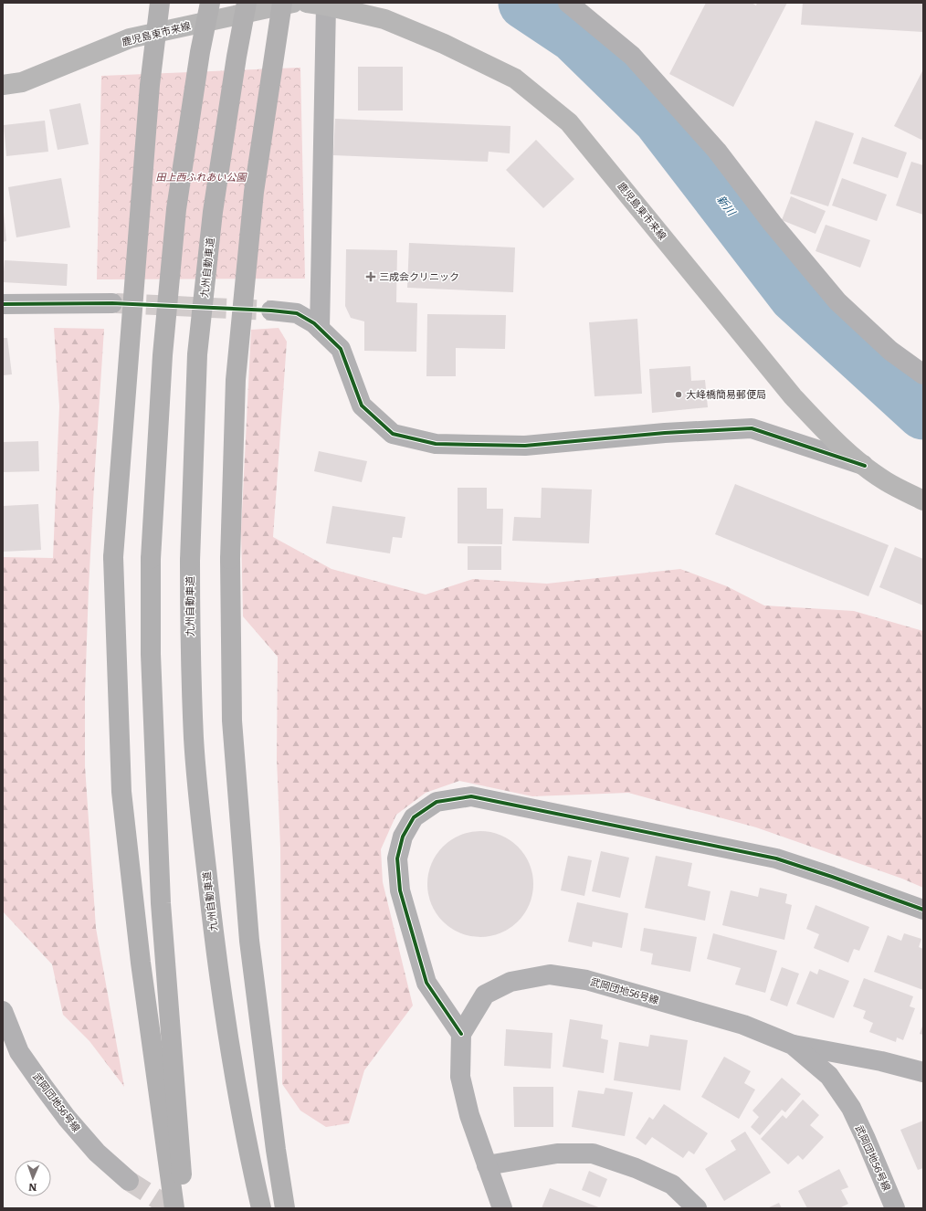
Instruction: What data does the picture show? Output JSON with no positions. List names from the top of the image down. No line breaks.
{"streets":{"highway":["九州自動車道"],"main road":["鹿児島東市来線"],"street":["武岡団地56号線"]},"water":["新川"],"parks":["田上西ふれあい公園"],"places":{"health":["三成会クリニック"],"other":["大峰橋簡易郵便局"]},"north":"bottom"}
